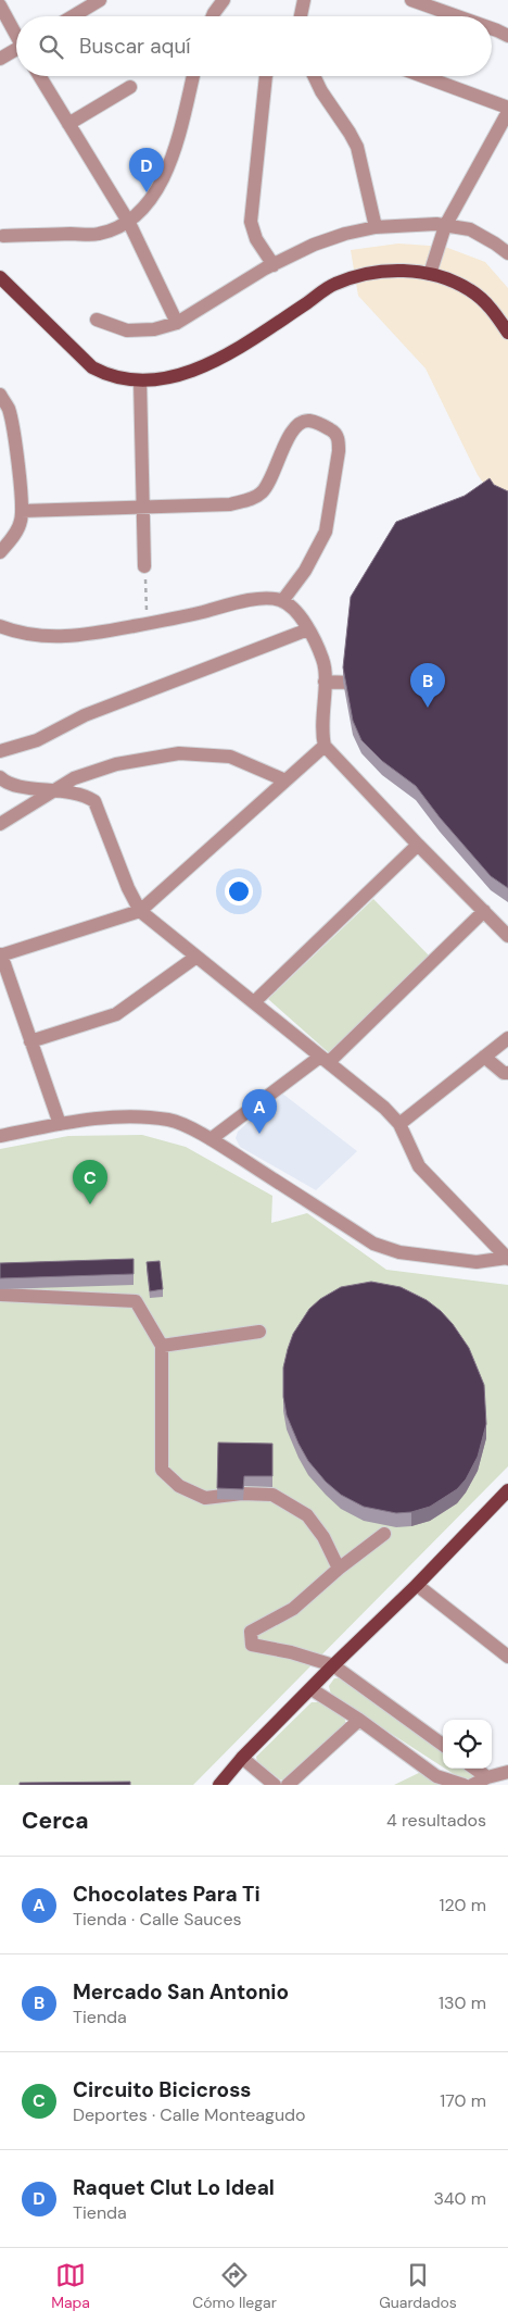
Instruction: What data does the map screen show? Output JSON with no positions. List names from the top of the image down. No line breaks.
{"page":{"search":"Buscar aquí","pins":["D","B","A","C"],"heading":["Cerca","4 resultados"],"list":[{"mark":"A","name":"Chocolates Para Ti","note":"Tienda · Calle Sauces","value":"120 m"},{"mark":"B","name":"Mercado San Antonio","note":"Tienda","value":"130 m"},{"mark":"C","name":"Circuito Bicicross","note":"Deportes · Calle Monteagudo","value":"170 m"},{"mark":"D","name":"Raquet Clut Lo Ideal","note":"Tienda","value":"340 m"}],"nav":["Mapa","Cómo llegar","Guardados"]}}
